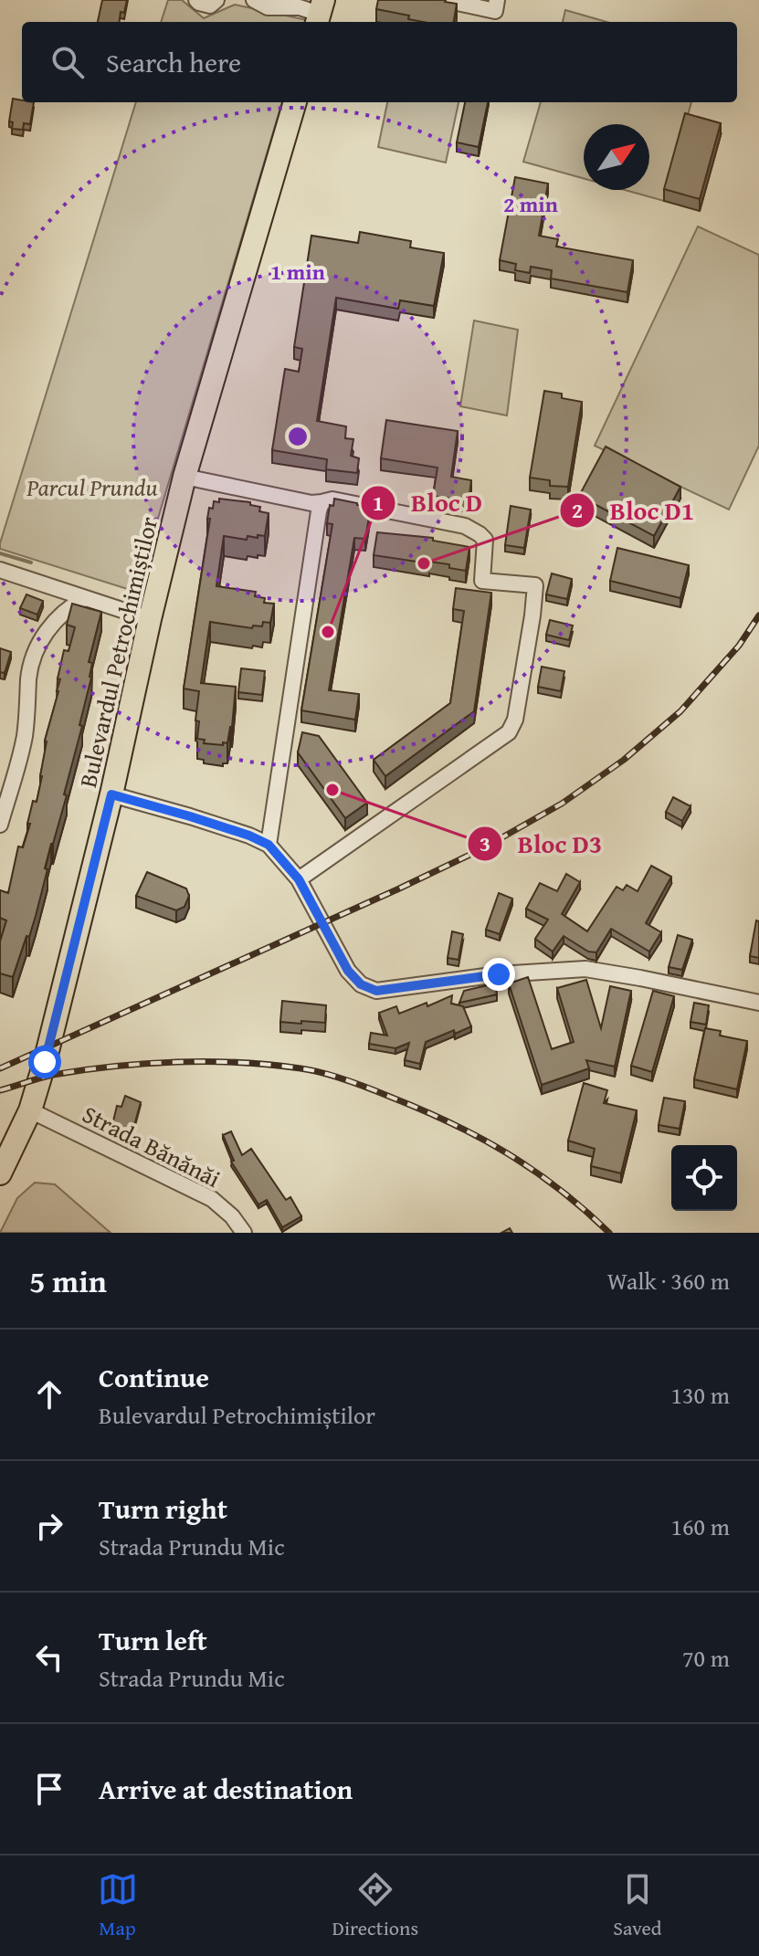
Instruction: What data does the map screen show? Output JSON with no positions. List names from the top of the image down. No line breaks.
{"streets":{"main road":["Bulevardul Petrochimiștilor"],"street":["Strada Bănănăi"]},"crossings":[["Bulevardul Petrochimiștilor","Strada Bănănăi"]],"parks":["Parcul Prundu"],"places":["Bloc D1","Bloc D","Bloc D3"],"north":"top right","page":{"search":"Search here","heading":["5 min","Walk · 360 m"],"list":[["Continue","Bulevardul Petrochimiștilor","130 m"],["Turn right","Strada Prundu Mic","160 m"],["Turn left","Strada Prundu Mic","70 m"],"Arrive at destination"],"nav":["Map","Directions","Saved"]},"rings":["2 min","1 min"]}
